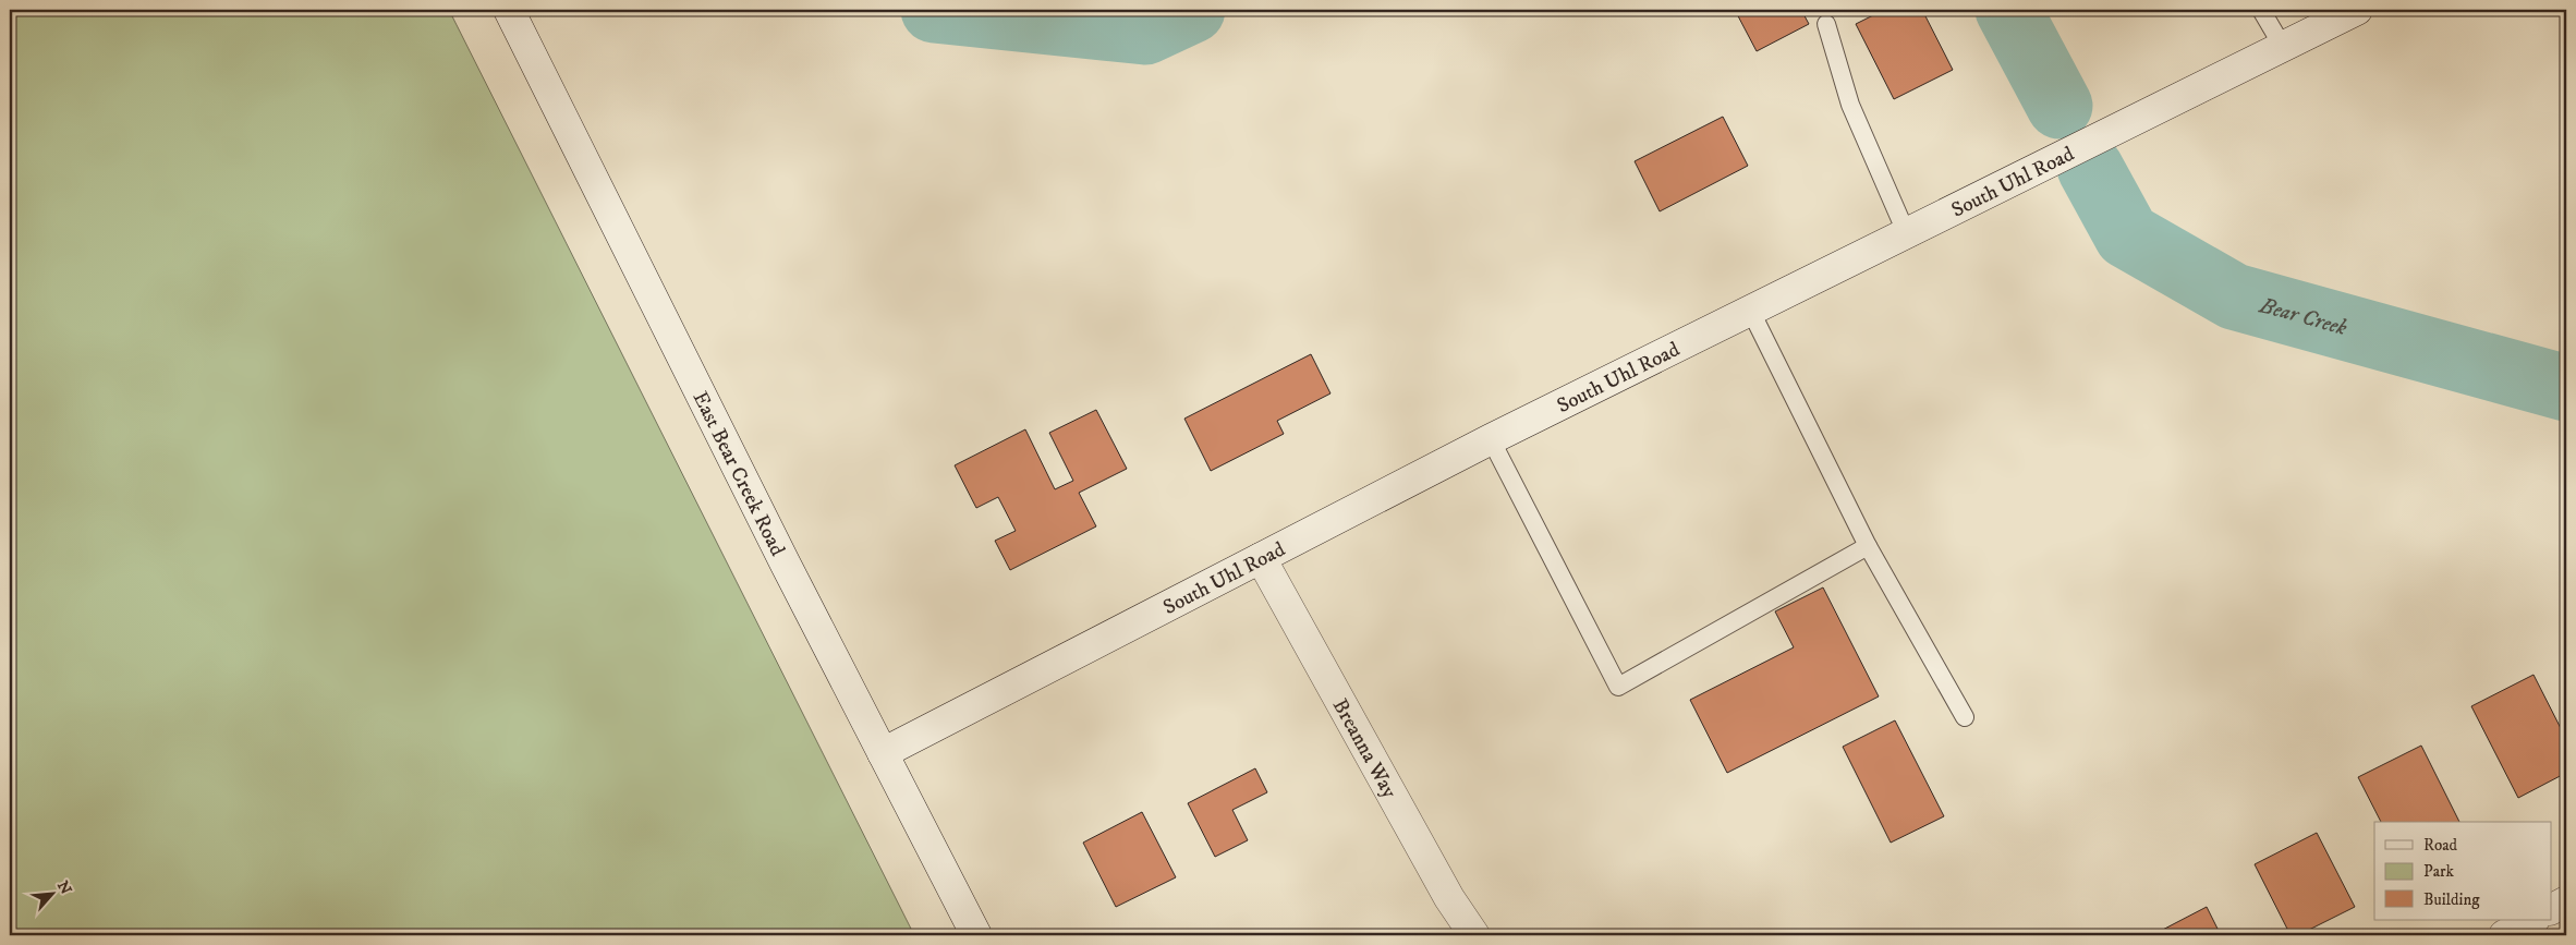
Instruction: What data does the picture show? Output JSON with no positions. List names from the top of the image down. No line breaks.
{"streets":{"main road":["South Uhl Road","East Bear Creek Road","Breanna Way"]},"crossings":[["South Uhl Road","East Bear Creek Road"],["South Uhl Road","Breanna Way"]],"water":["Bear Creek"],"legend":["Road","Park","Building"],"north":"top right"}
